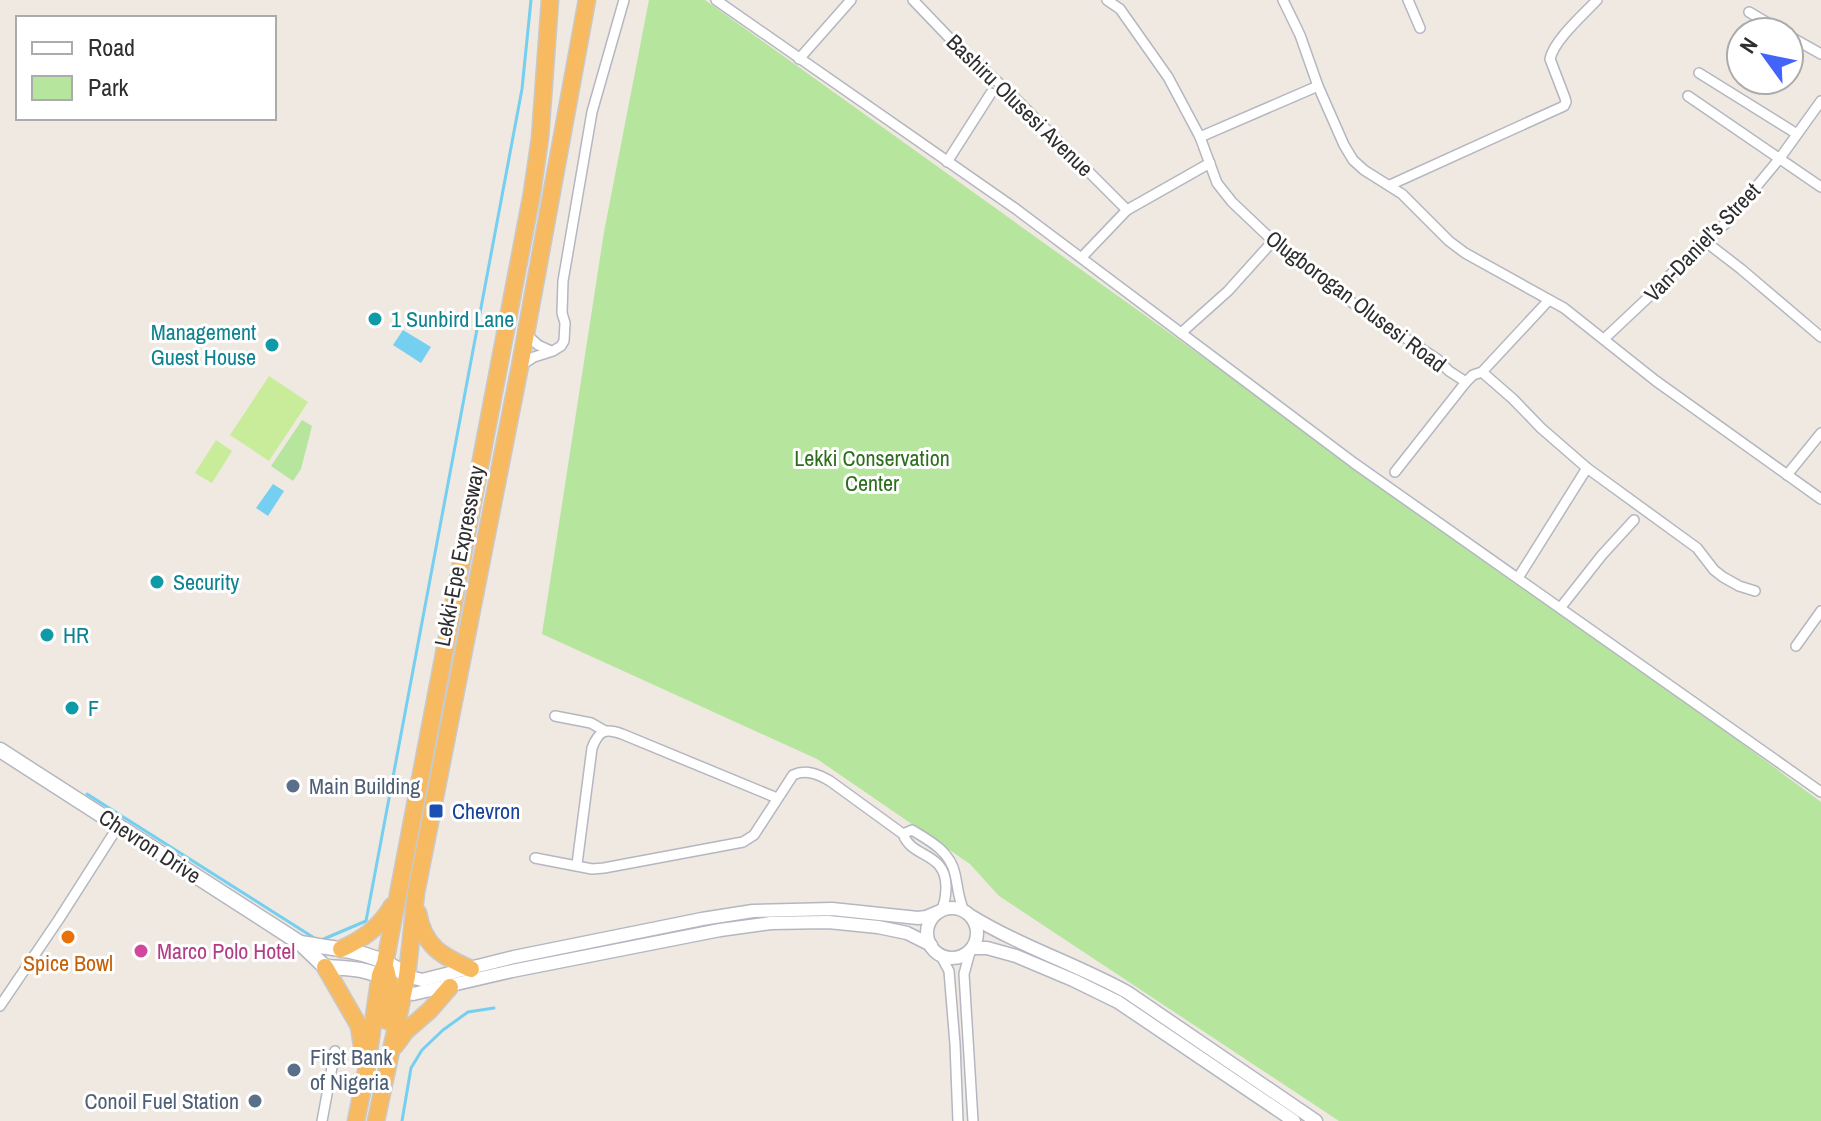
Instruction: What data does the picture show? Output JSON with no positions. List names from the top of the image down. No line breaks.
{"streets":{"highway":["Lekki-Epe Expressway"],"main road":["Chevron Drive"],"street":["Bashiru Olusesi Avenue","Van-Daniel’s Street","Olugborogan Olusesi Road"]},"crossings":[["Lekki-Epe Expressway","Chevron Drive"]],"parks":["Lekki Conservation Center"],"places":{"other":["1 Sunbird Lane","Management Guest House","Security","HR","F","Main Building","Spice Bowl","Marco Polo Hotel","First Bank of Nigeria","Conoil Fuel Station"],"transit":["Chevron"]},"legend":["Road","Park"],"north":"top left"}
